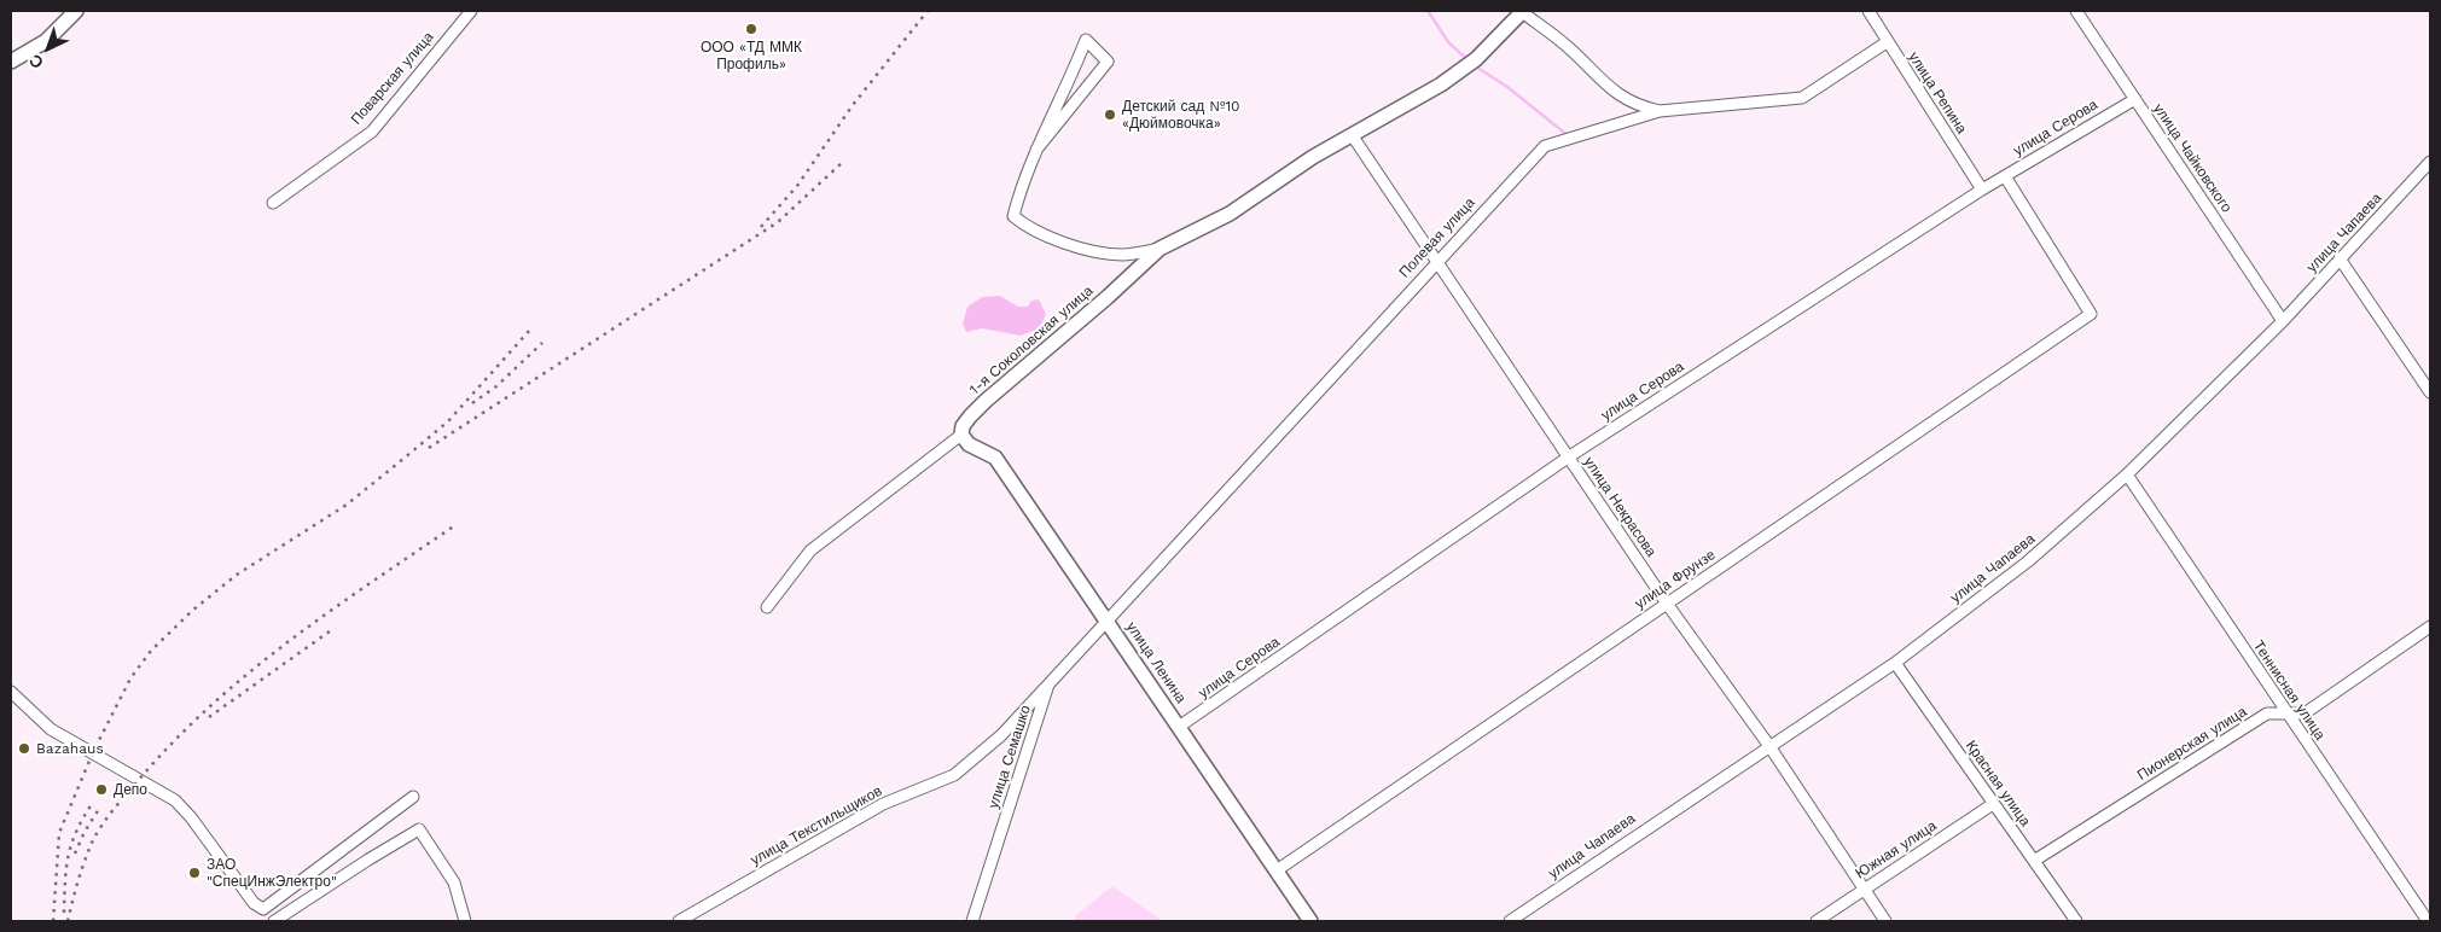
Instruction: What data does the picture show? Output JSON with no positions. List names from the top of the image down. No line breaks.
{"streets":{"street":["Поварская улица","улица Репина","улица Серова","улица Чайковского","улица Чапаева","Полевая улица","1-я Соколовская улица","улица Некрасова","улица Фрунзе","улица Ленина","Теннисная улица","Пионерская улица","улица Семашко","Красная улица","улица Текстильщиков","Южная улица"]},"crossings":[["улица Репина","улица Серова"],["улица Репина","Полевая улица"],["улица Серова","улица Чайковского"],["улица Серова","улица Некрасова"],["улица Серова","улица Фрунзе"],["улица Серова","улица Ленина"],["улица Чайковского","улица Чапаева"],["улица Чапаева","улица Некрасова"],["улица Чапаева","Теннисная улица"],["улица Чапаева","Красная улица"],["Полевая улица","улица Некрасова"],["Полевая улица","улица Ленина"],["Полевая улица","улица Семашко"],["1-я Соколовская улица","улица Некрасова"],["1-я Соколовская улица","улица Ленина"],["улица Некрасова","улица Фрунзе"],["улица Некрасова","Южная улица"],["улица Фрунзе","улица Ленина"],["улица Ленина","улица Семашко"],["Теннисная улица","Пионерская улица"],["Пионерская улица","Красная улица"],["улица Семашко","улица Текстильщиков"],["Красная улица","Южная улица"]],"places":["ООО «ТД ММК Профиль»","Детский сад №10 «Дюймовочка»","Bazahaus","Депо","ЗАО \"СпецИнжЭлектро\""],"north":"bottom left"}
